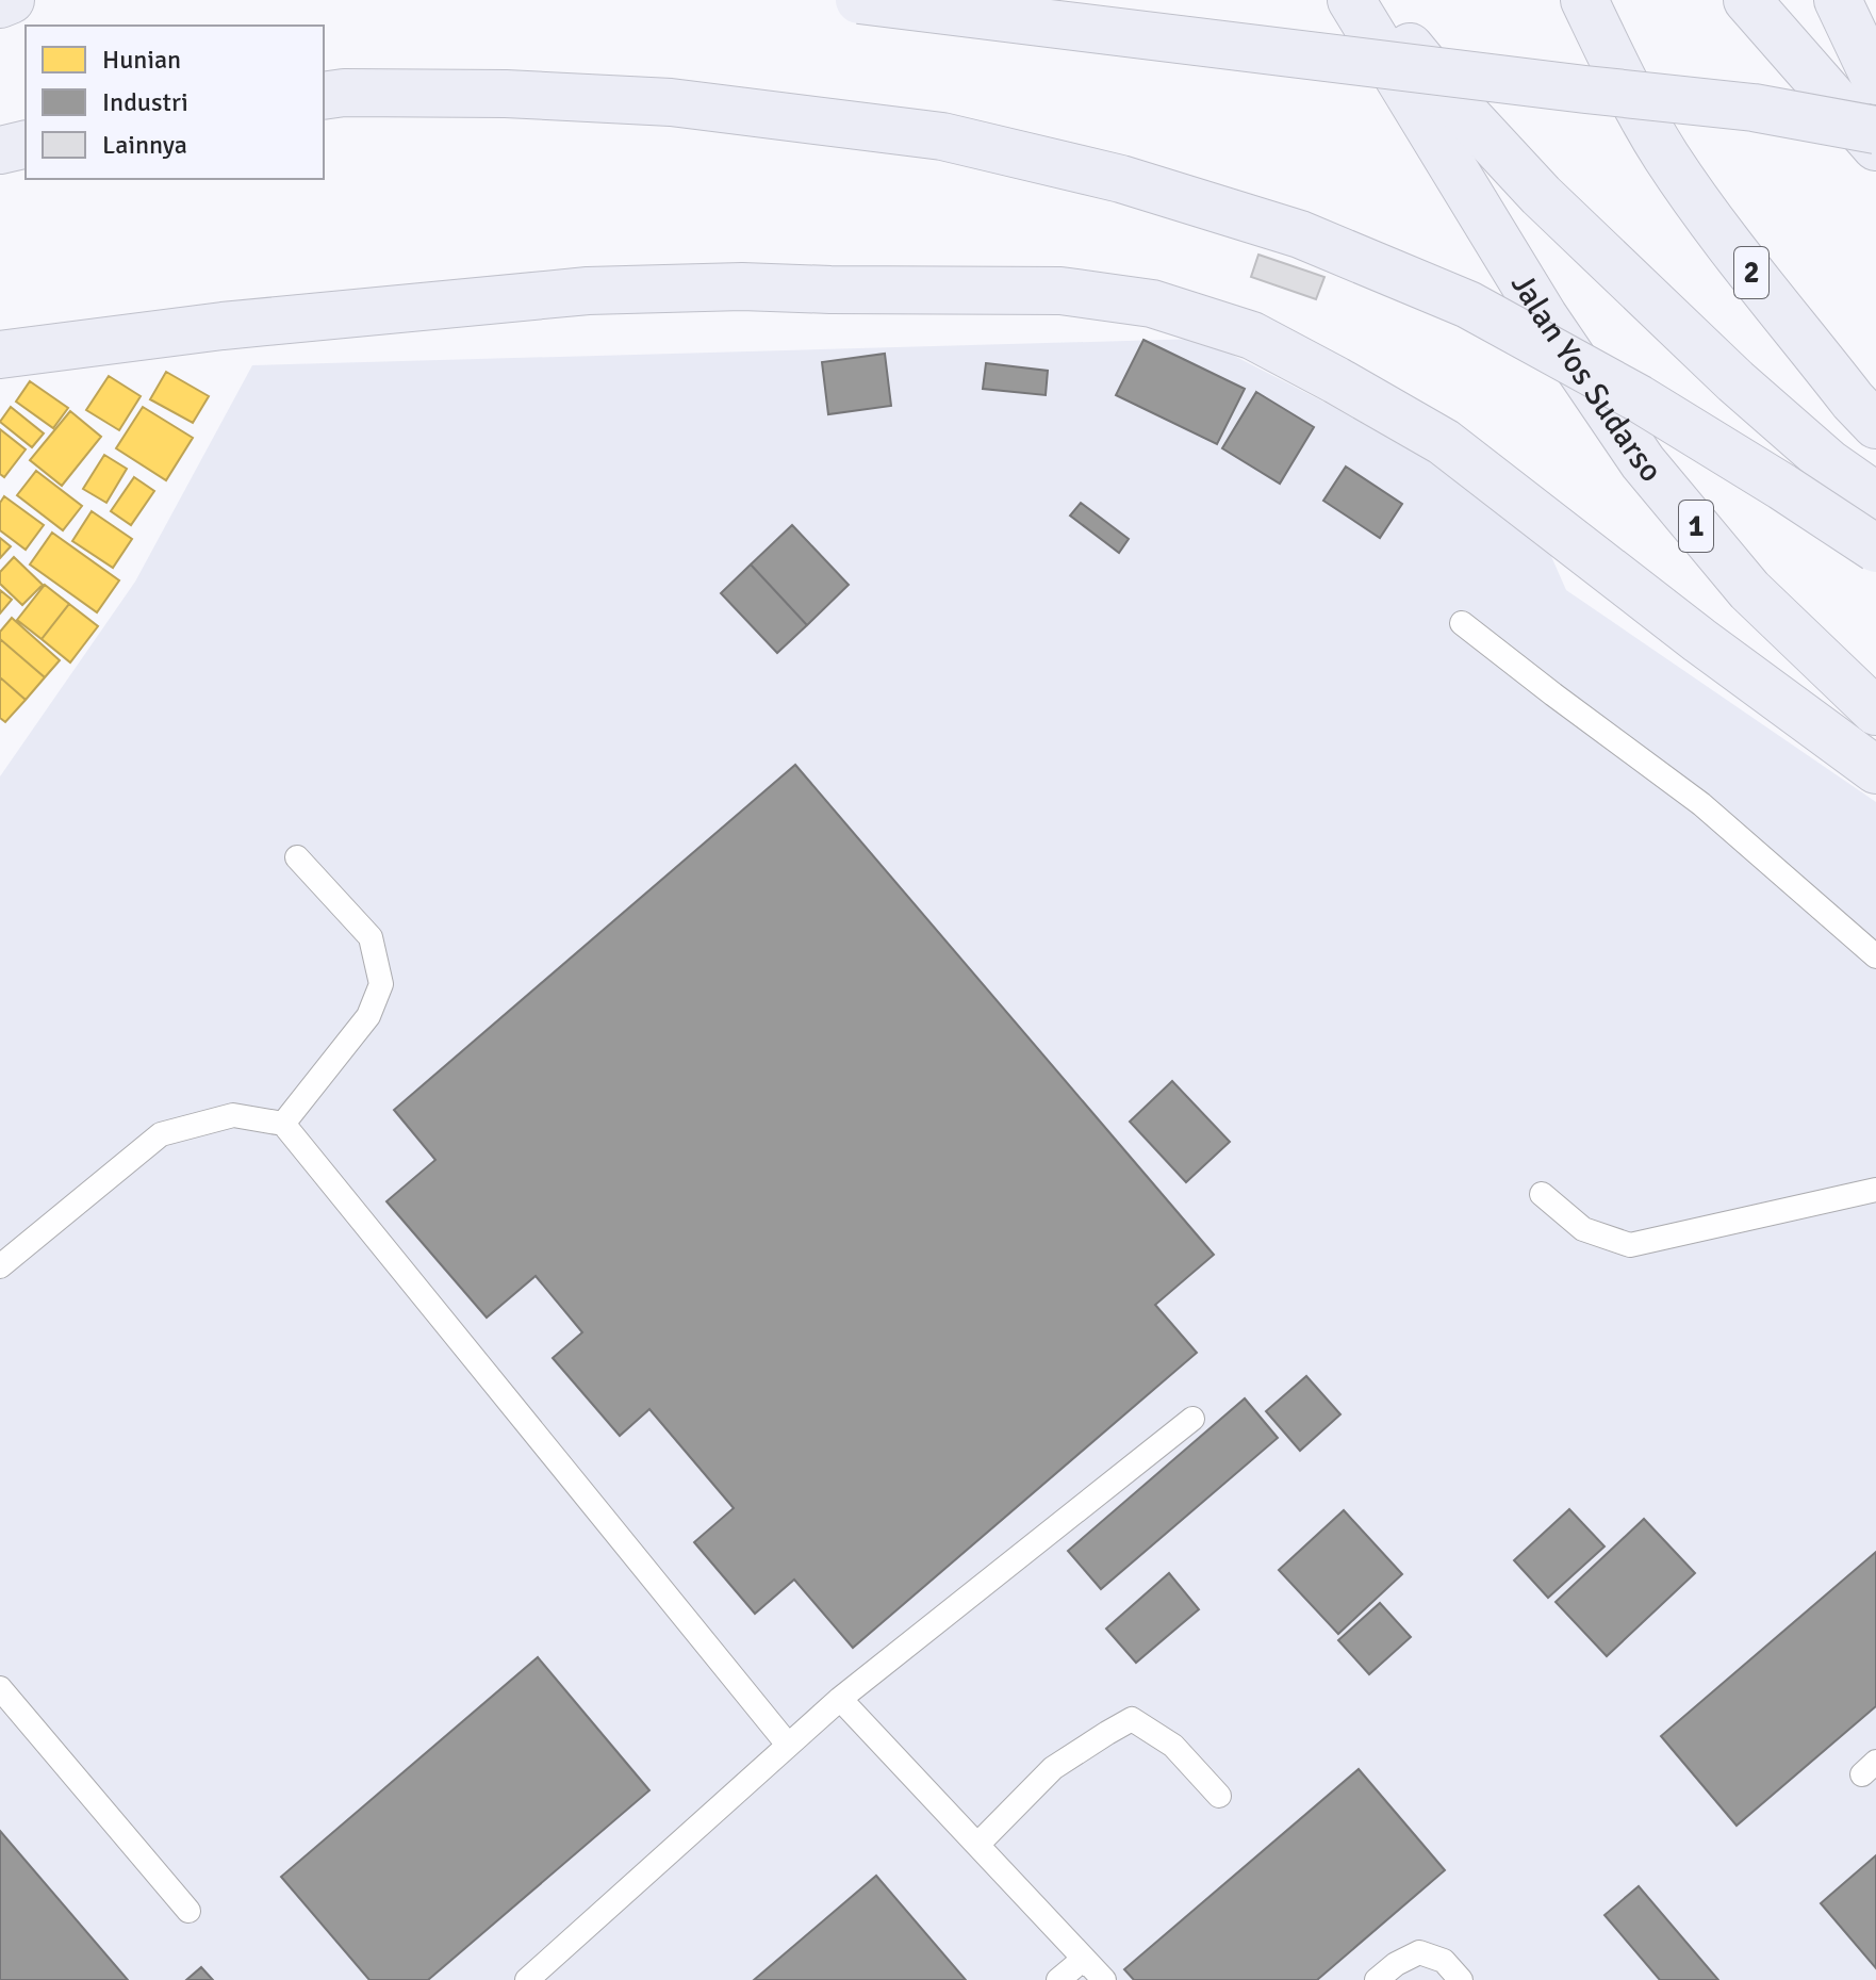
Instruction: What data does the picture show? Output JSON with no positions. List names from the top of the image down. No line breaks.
{"streets":{"highway":["2","Jalan Yos Sudarso","1"]},"legend":["Hunian","Industri","Lainnya"]}
